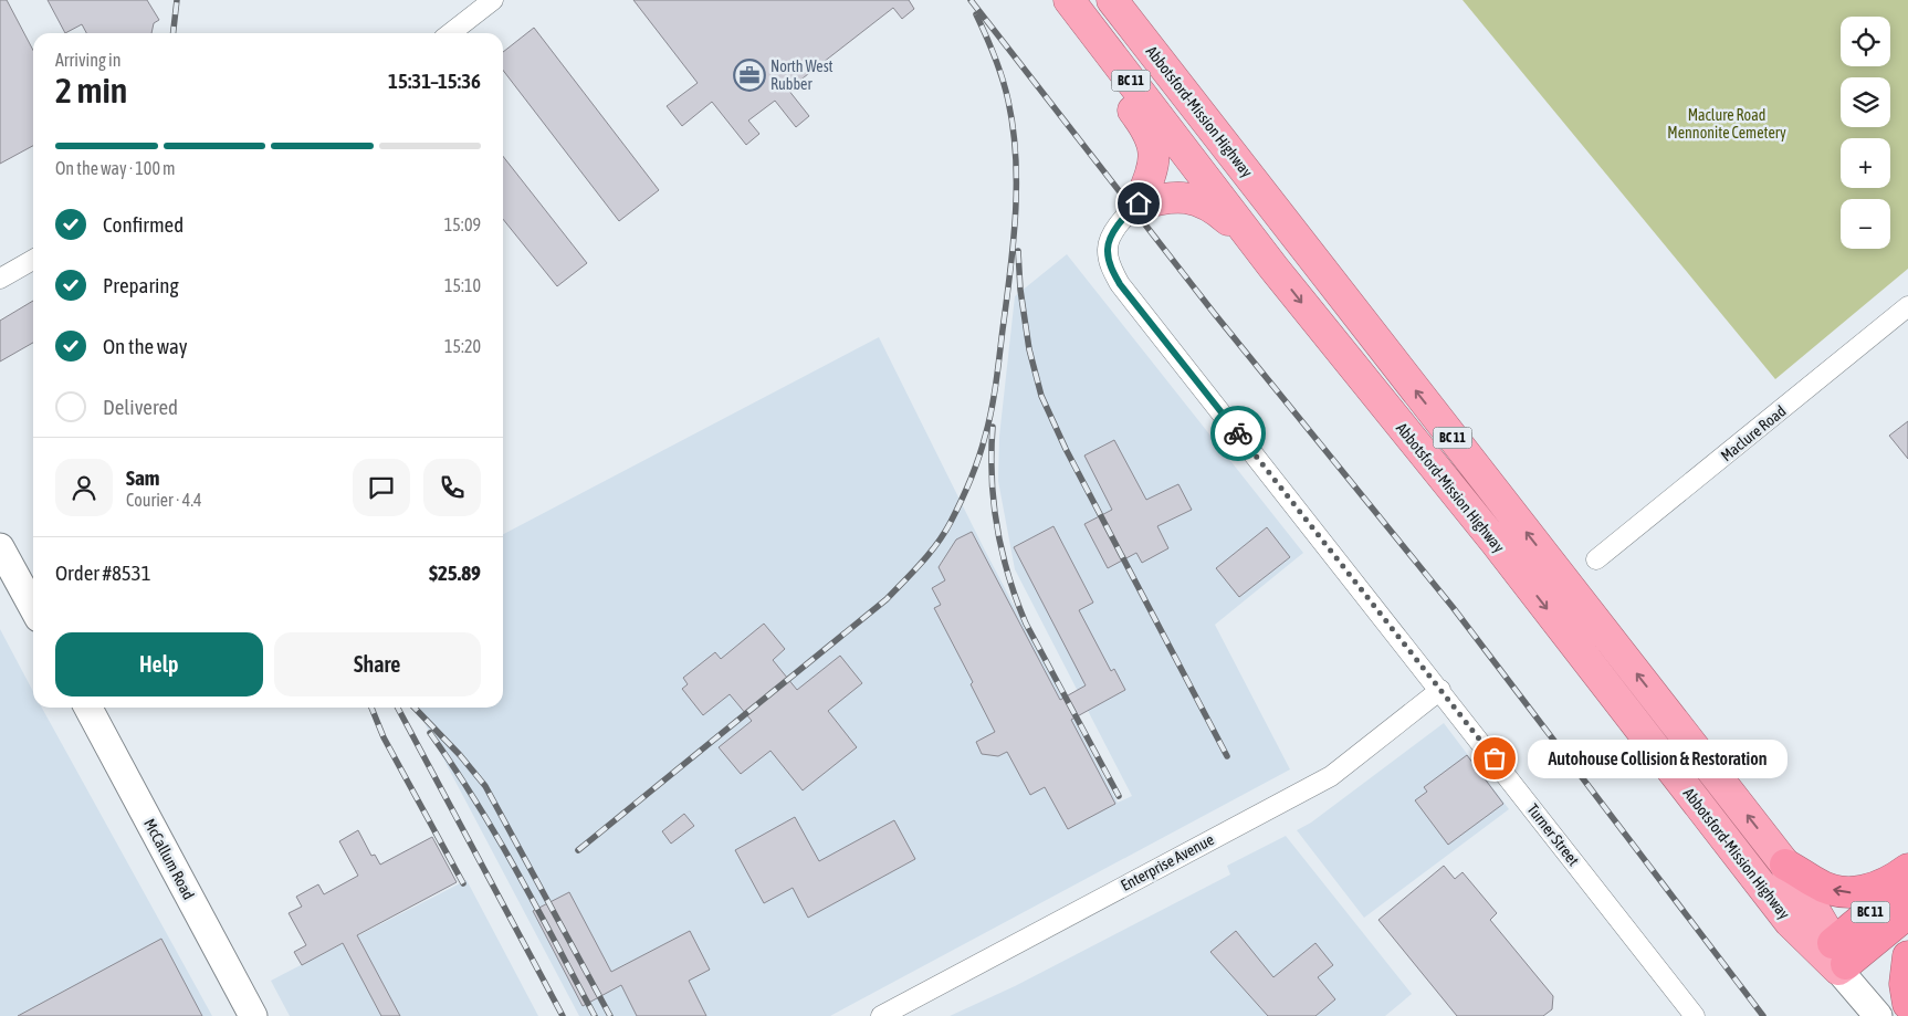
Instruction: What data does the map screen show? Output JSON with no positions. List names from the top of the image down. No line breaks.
{"streets":{"highway":["BC 11","Abbotsford-Mission Highway"],"main road":["McCallum Road"],"street":["Maclure Road","Turner Street","Enterprise Avenue"]},"crossings":[["BC 11","Abbotsford-Mission Highway"],["Turner Street","Enterprise Avenue"]],"parks":["Maclure Road Mennonite Cemetery"],"places":{"office":["North West Rubber"],"other":["Autohouse Collision & Restoration"]},"page":{"map_buttons":["+","−"],"heading":["2 min","Arriving in","15:31–15:36"],"panel":["Sam","Courier · 4.4","Order #8531","$25.89"],"bar":"On the way · 100 m","list":[["Confirmed","15:09"],["Preparing","15:10"],["On the way","15:20"],"Delivered"],"buttons":["Help","Share"],"bubble":"Autohouse Collision & Restoration"}}
